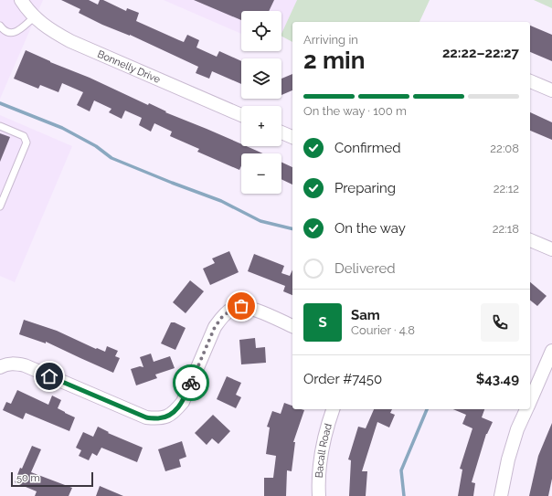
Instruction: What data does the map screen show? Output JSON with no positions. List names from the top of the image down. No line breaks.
{"streets":{"street":["Bonnelly Drive","Bacall Road"]},"scale_bar":"50 m","page":{"map_buttons":["+","−"],"heading":["2 min","Arriving in","22:22–22:27"],"panel":["Sam","Courier · 4.8","Order #7450","$43.49"],"bar":"On the way · 100 m","list":[["Confirmed","22:08"],["Preparing","22:12"],["On the way","22:18"],"Delivered"],"round":"S","scale":"50 m"}}
